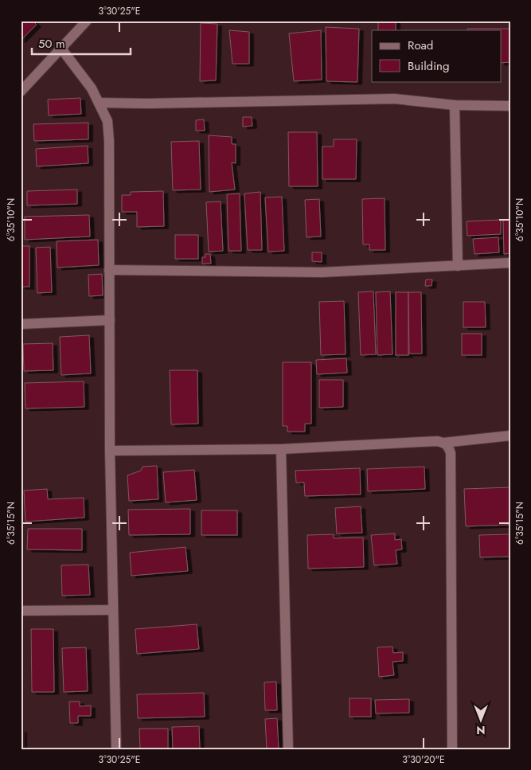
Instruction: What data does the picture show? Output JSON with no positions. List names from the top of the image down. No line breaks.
{"legend":["Road","Building"],"scale_bar":"50 m","north":"bottom","coordinates":["3°30'25\"E","6°35'10\"N","6°35'15\"N","3°30'20\"E"]}
